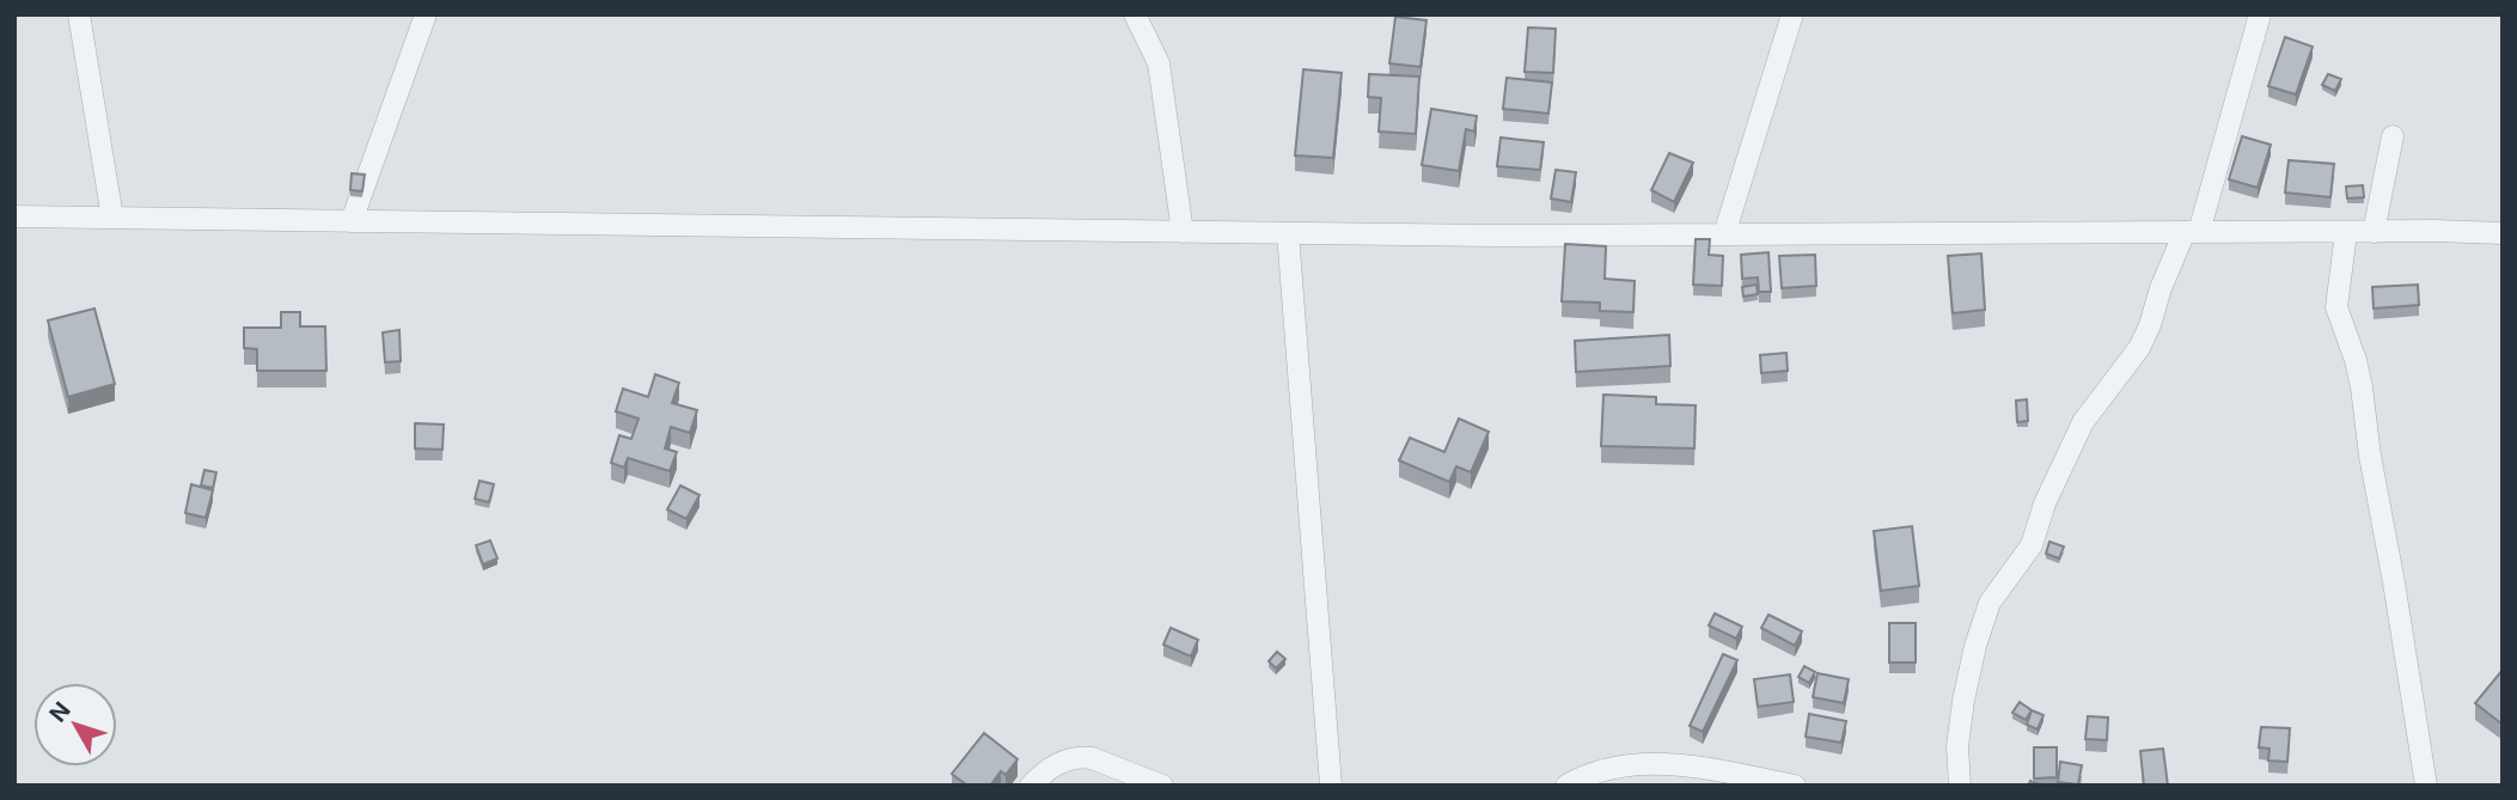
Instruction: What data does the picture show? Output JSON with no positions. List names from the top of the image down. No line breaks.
{"north":"top left"}
